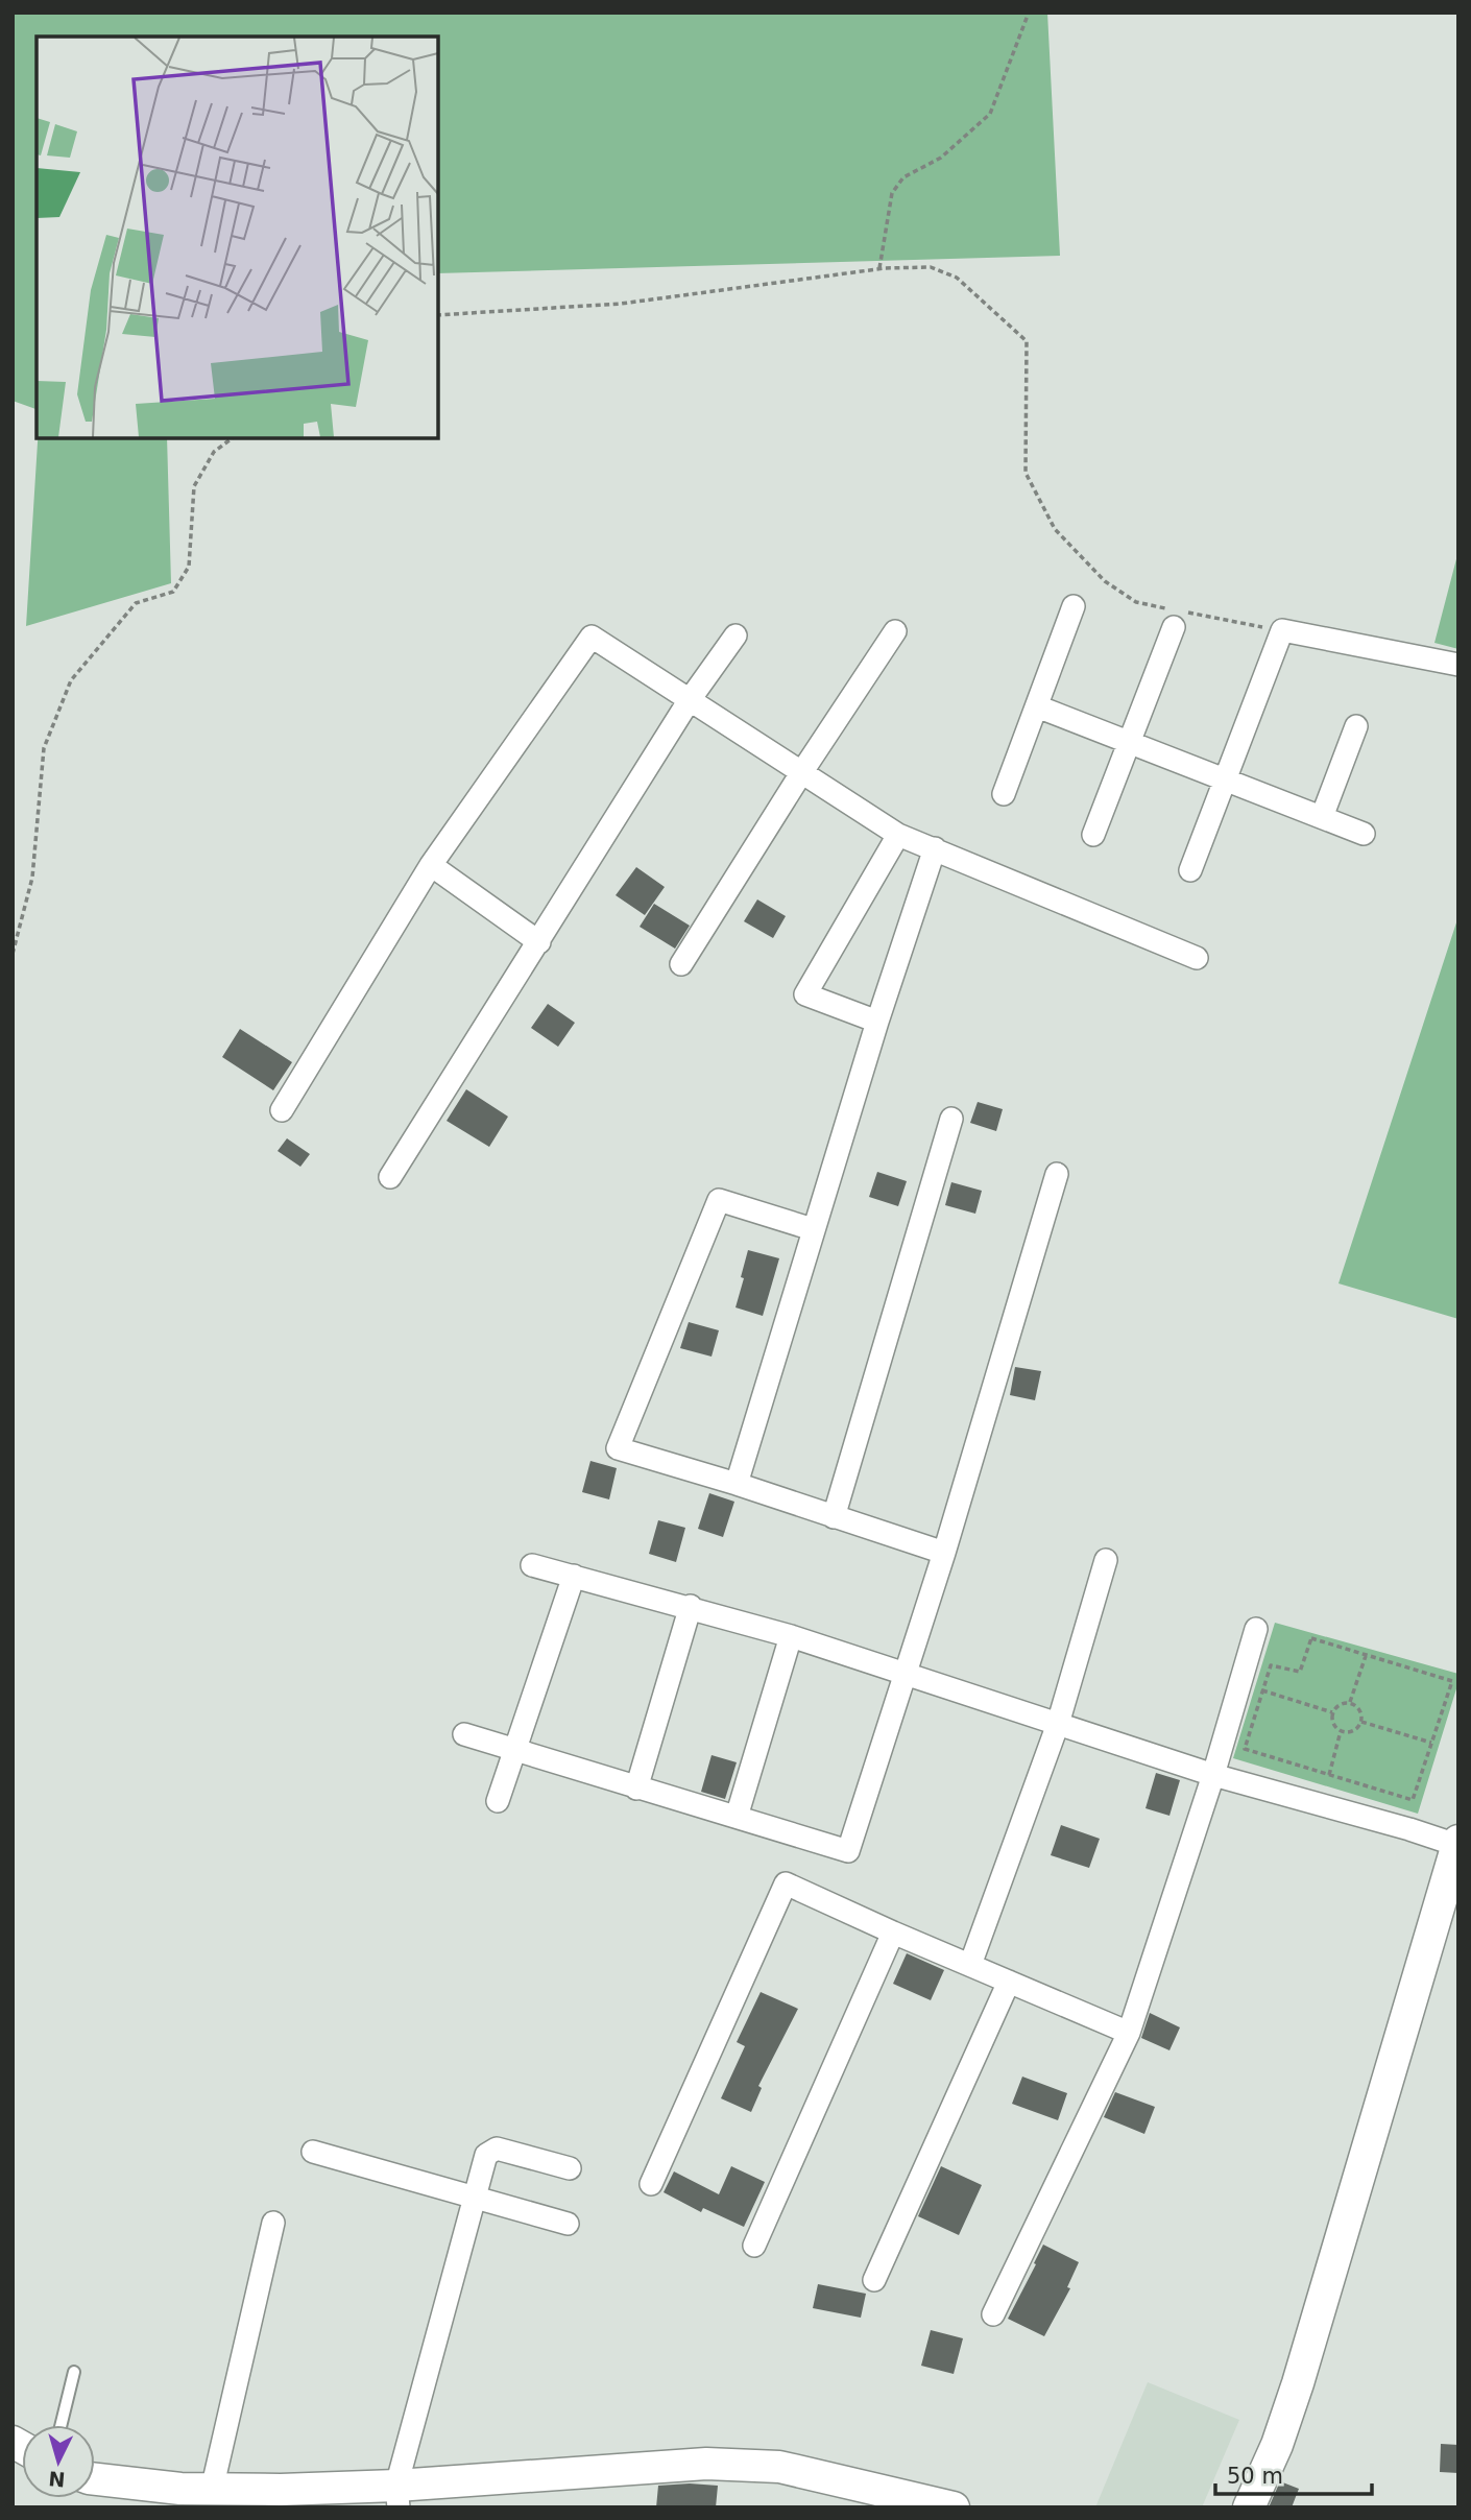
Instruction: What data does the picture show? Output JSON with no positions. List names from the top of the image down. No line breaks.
{"scale_bar":"50 m","north":"bottom"}
